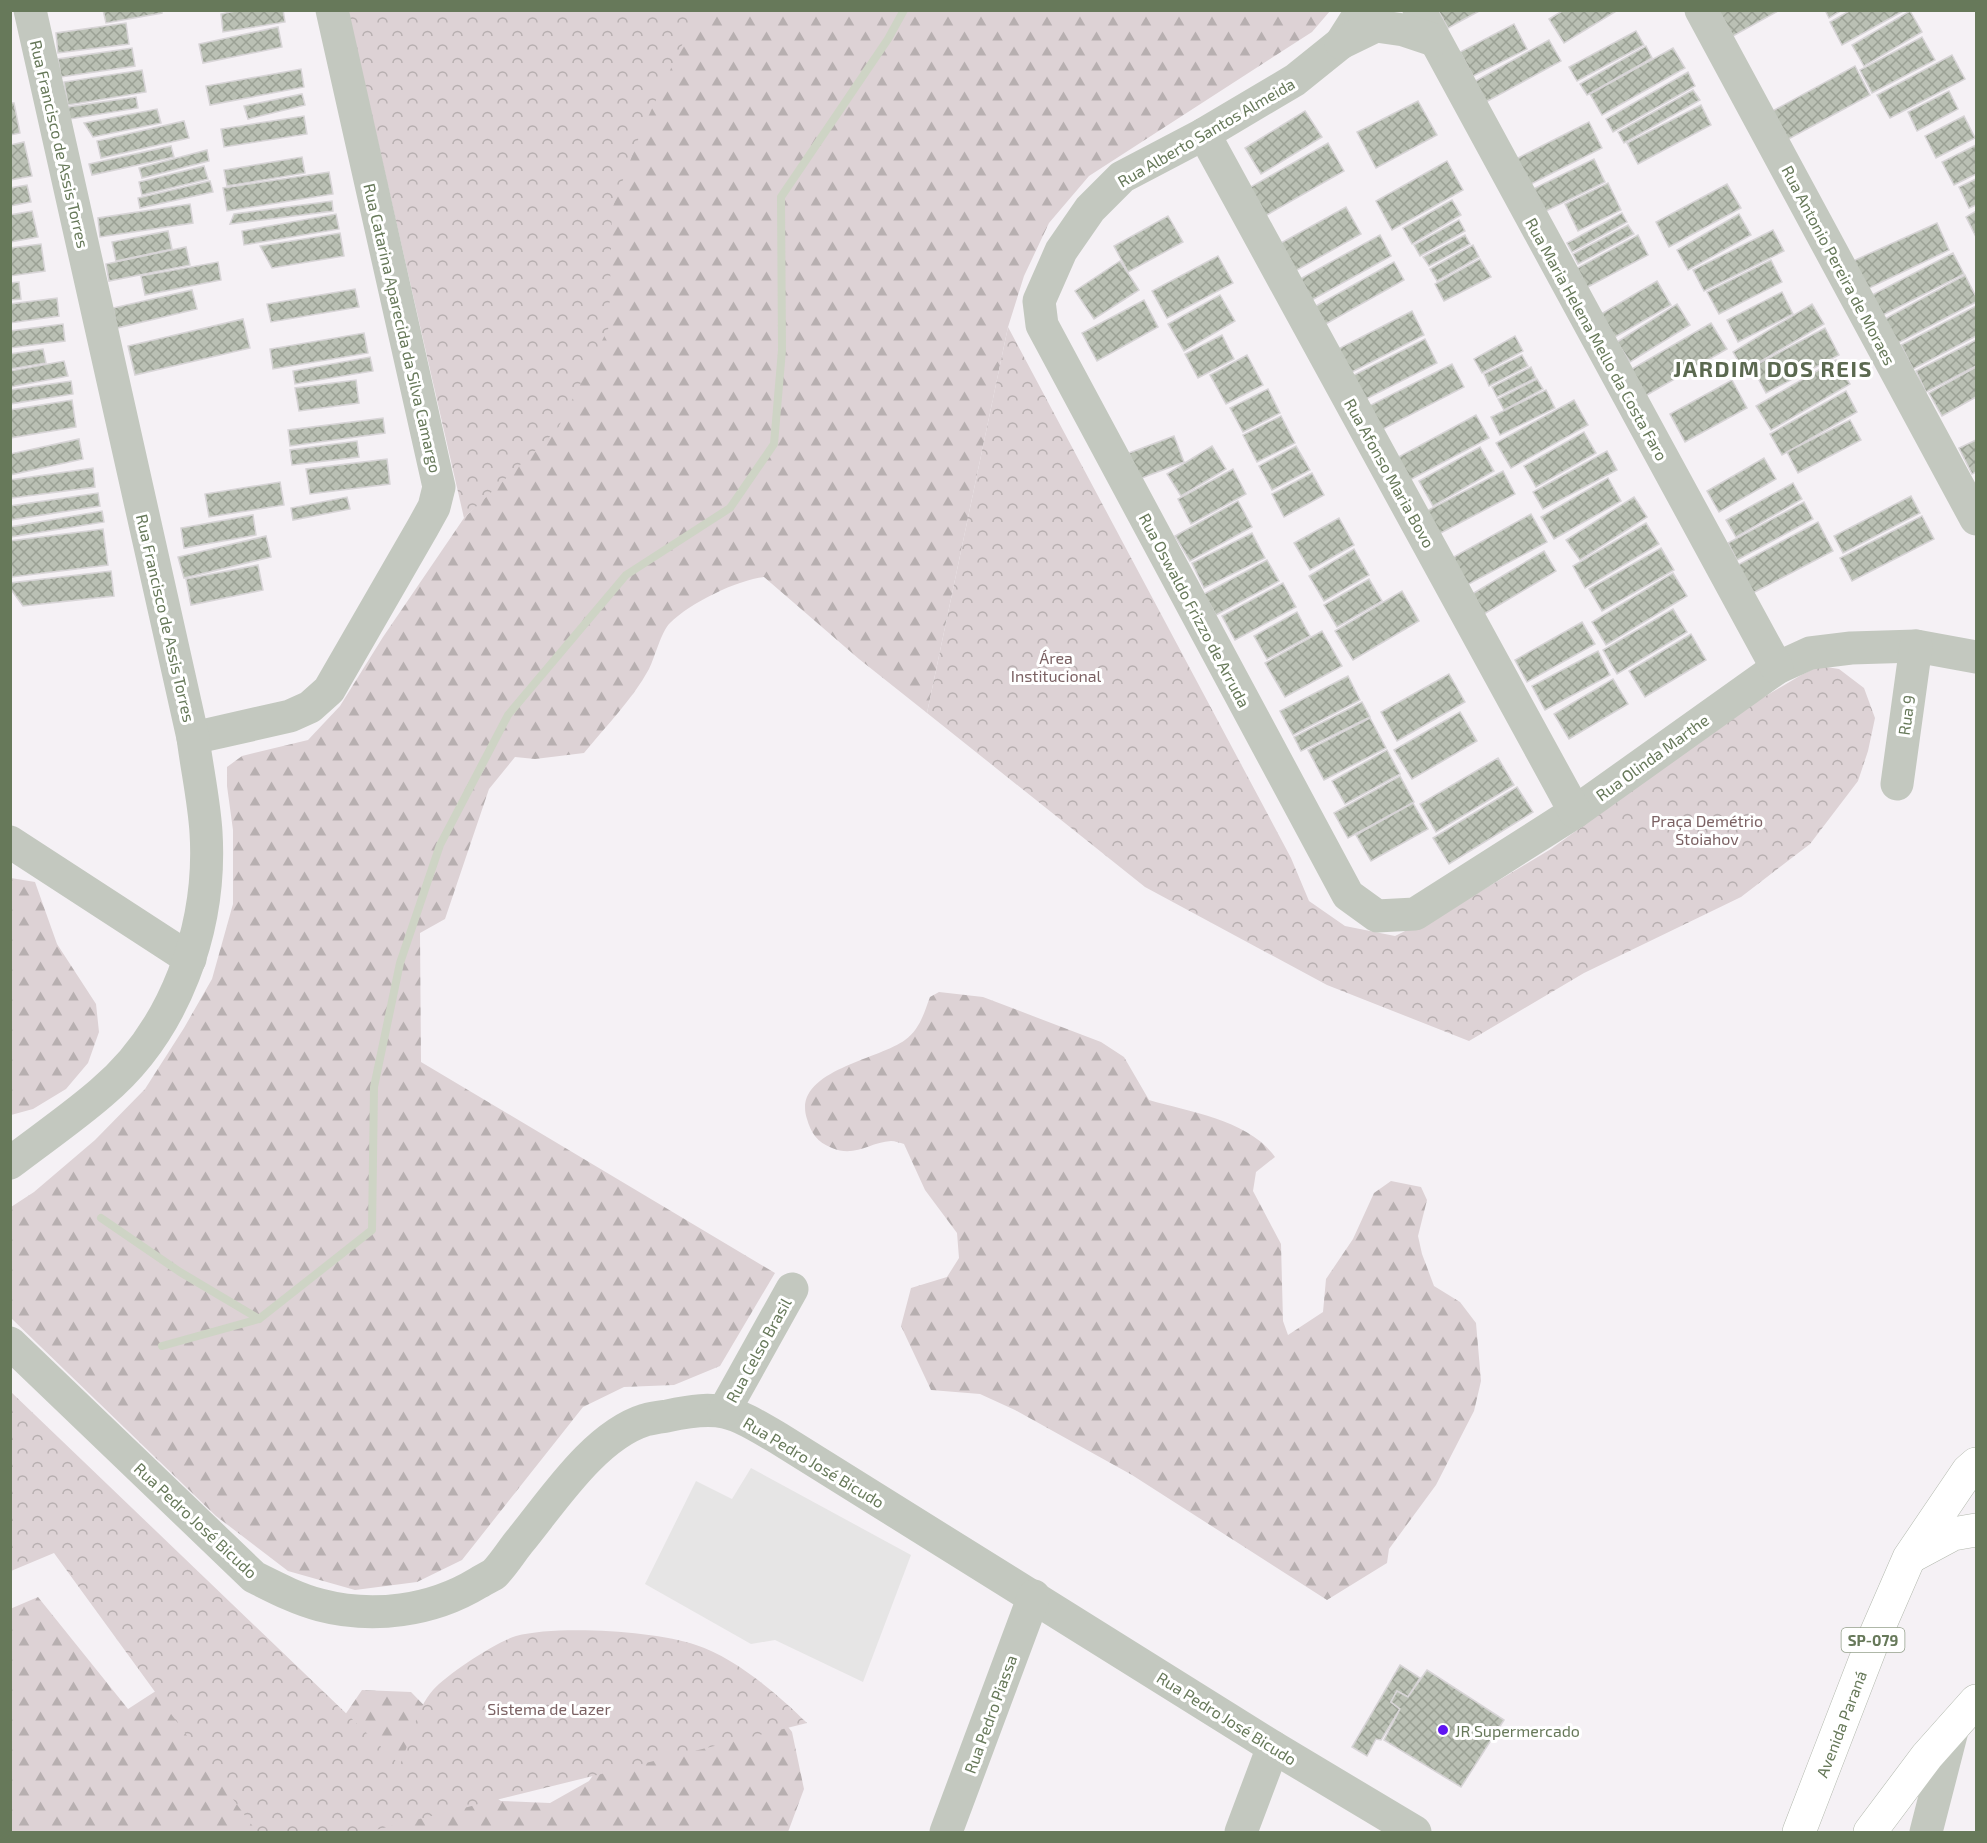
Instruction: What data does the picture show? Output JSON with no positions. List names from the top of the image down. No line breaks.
{"streets":{"main road":["SP-079","Avenida Paraná"],"street":["Rua Alberto Santos Almeida","Rua Francisco de Assis Torres","Rua Antonio Pereira de Moraes","Rua Catarina Aparecida da Silva Camargo","Rua Maria Helena Mello da Costa Faro","Rua Afonso Maria Bovo","Rua Oswaldo Frizzo de Arruda","Rua 9","Rua Olinda Marthe","Rua Celso Brasil","Rua Pedro José Bicudo","Rua Pedro Piassa"]},"crossings":[["Rua Alberto Santos Almeida","Rua Maria Helena Mello da Costa Faro"],["Rua Alberto Santos Almeida","Rua Afonso Maria Bovo"],["Rua Alberto Santos Almeida","Rua Oswaldo Frizzo de Arruda"],["Rua Francisco de Assis Torres","Rua Catarina Aparecida da Silva Camargo"],["Rua Maria Helena Mello da Costa Faro","Rua Olinda Marthe"],["Rua Afonso Maria Bovo","Rua Olinda Marthe"],["Rua Oswaldo Frizzo de Arruda","Rua Olinda Marthe"],["Rua 9","Rua Olinda Marthe"],["Rua Celso Brasil","Rua Pedro José Bicudo"],["Rua Pedro José Bicudo","Rua Pedro Piassa"]],"districts":["JARDIM DOS REIS"],"parks":["Área Institucional","Praça Demétrio Stoiahov","Sistema de Lazer"],"places":["JR Supermercado"]}
